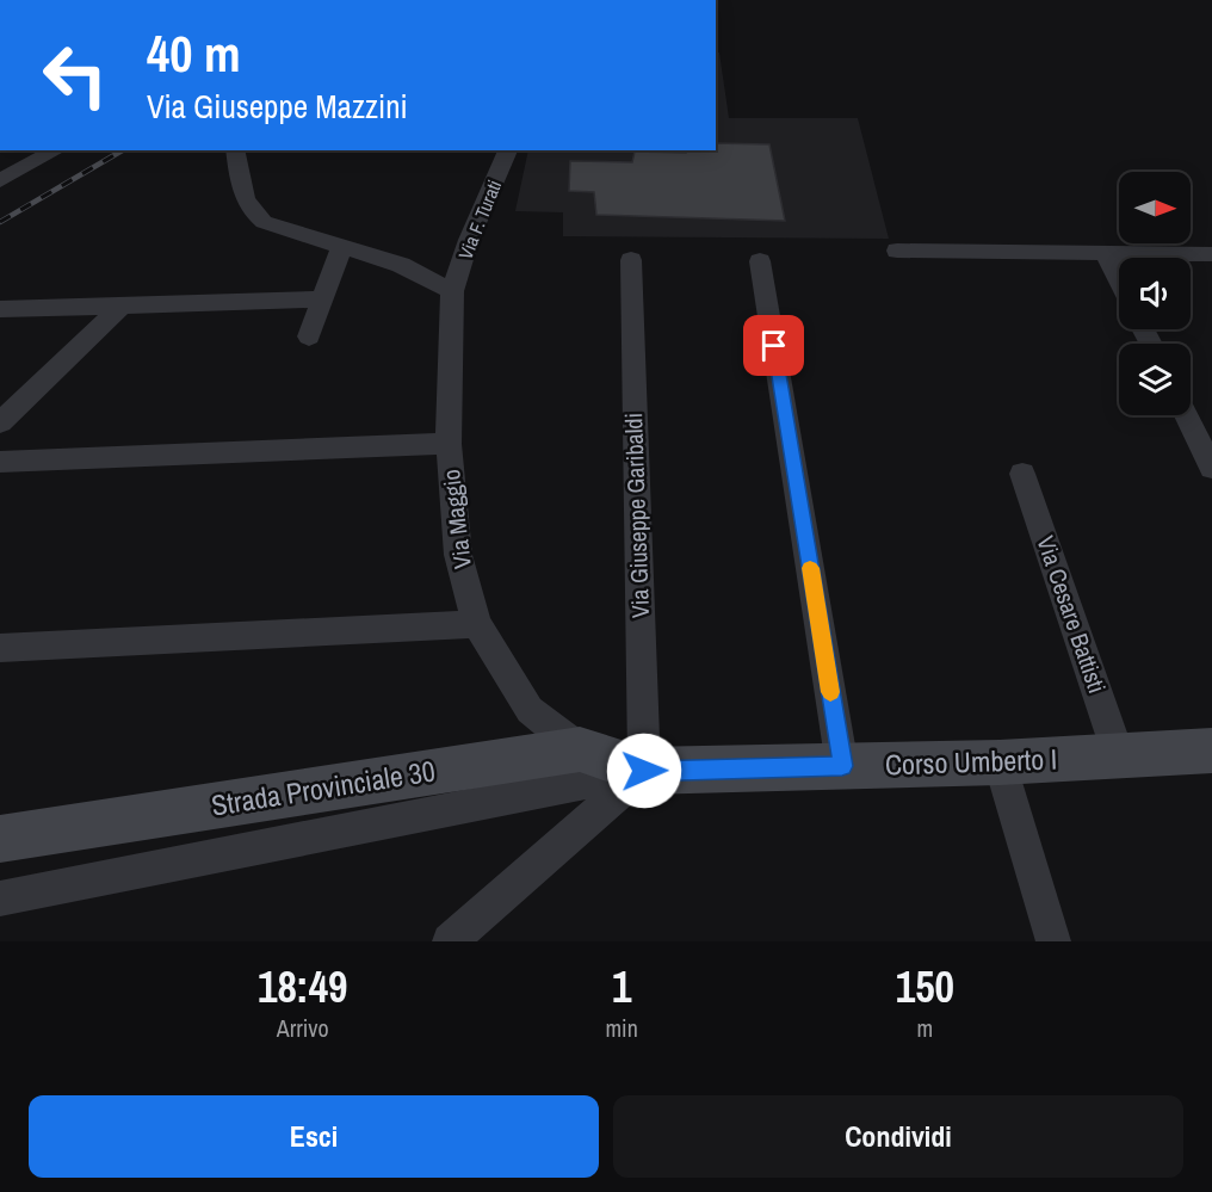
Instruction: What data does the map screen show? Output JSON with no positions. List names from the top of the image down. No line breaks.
{"streets":{"street":["Via F. Turati","Via Giuseppe Garibaldi","Via Maggio","Via Cesare Battisti","Corso Umberto I","Strada Provinciale 30"]},"crossings":[["Via F. Turati","Via Maggio"],["Via Giuseppe Garibaldi","Corso Umberto I"],["Via Giuseppe Garibaldi","Strada Provinciale 30"],["Via Maggio","Strada Provinciale 30"],["Via Cesare Battisti","Corso Umberto I"],["Corso Umberto I","Strada Provinciale 30"]],"north":"right","page":{"turn":["40 m","Via Giuseppe Mazzini"],"eta":["18:49","Arrivo","1","min","150","m"],"buttons":["Esci","Condividi"]}}
